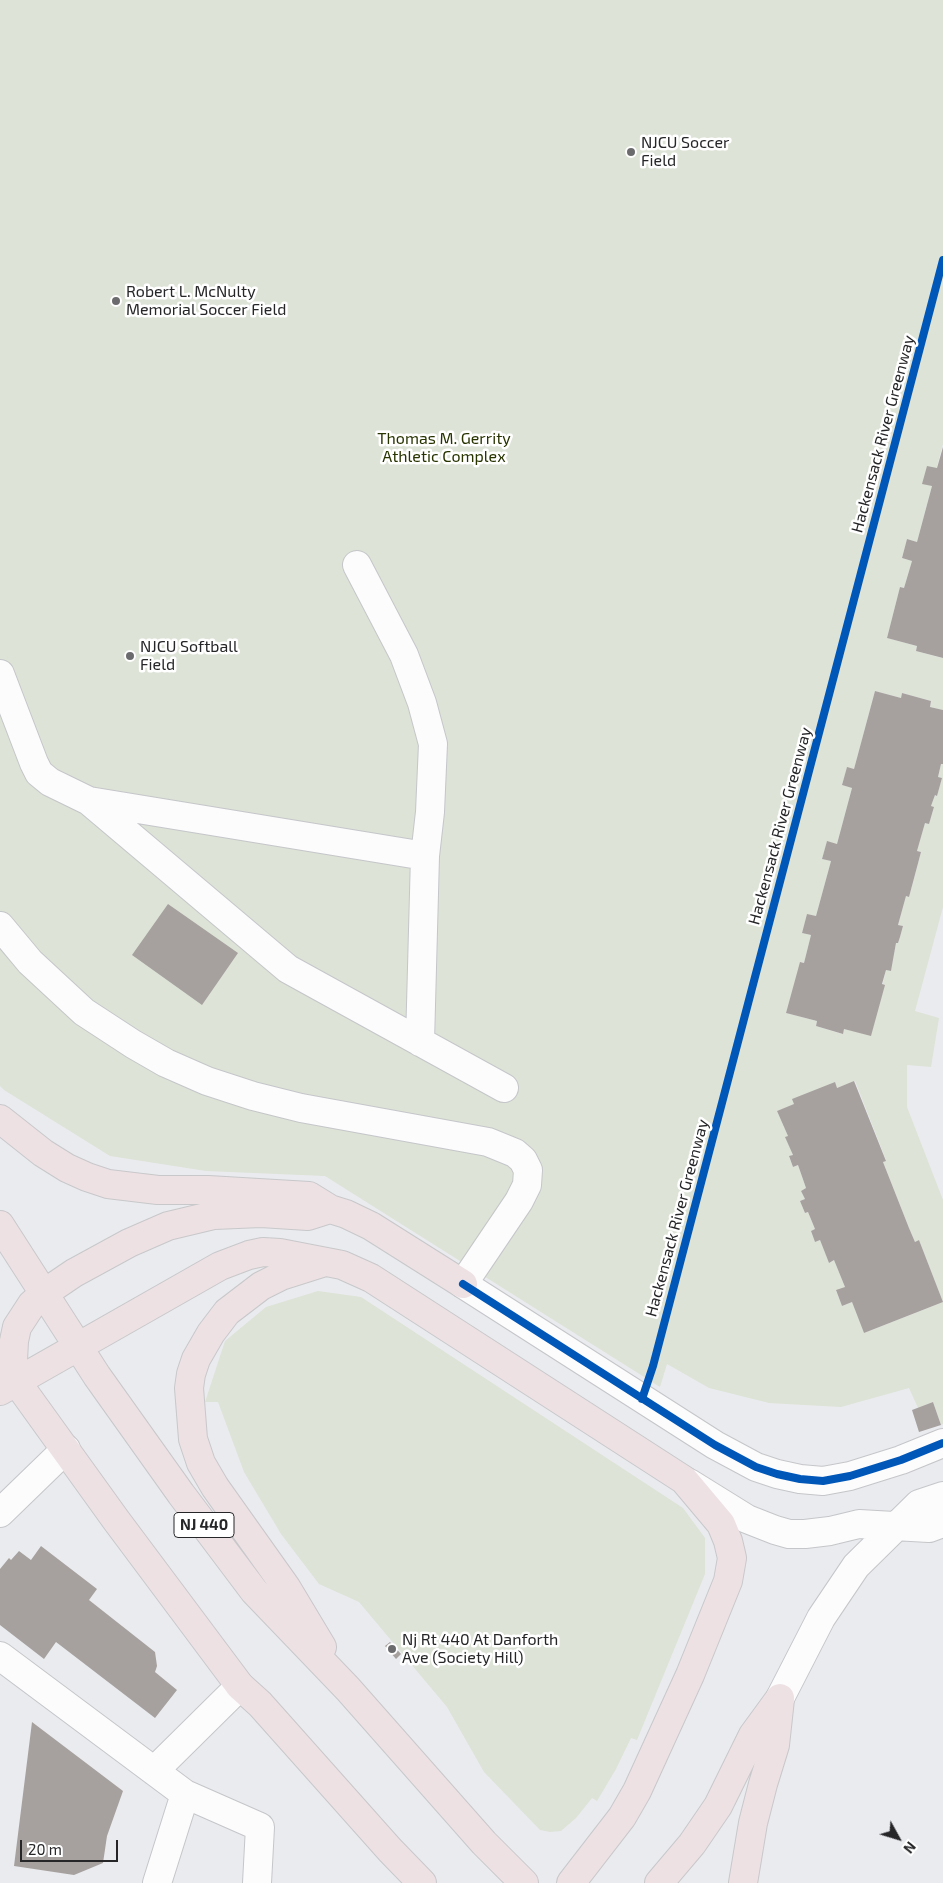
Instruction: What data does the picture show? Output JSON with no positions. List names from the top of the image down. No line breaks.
{"streets":{"highway":["NJ 440"],"cycle path":["Hackensack River Greenway"]},"parks":["Thomas M. Gerrity Athletic Complex"],"places":["NJCU Soccer Field","Robert L. McNulty Memorial Soccer Field","NJCU Softball Field","Nj Rt 440 At Danforth Ave (Society Hill)"],"scale_bar":"20 m","north":"bottom right"}
